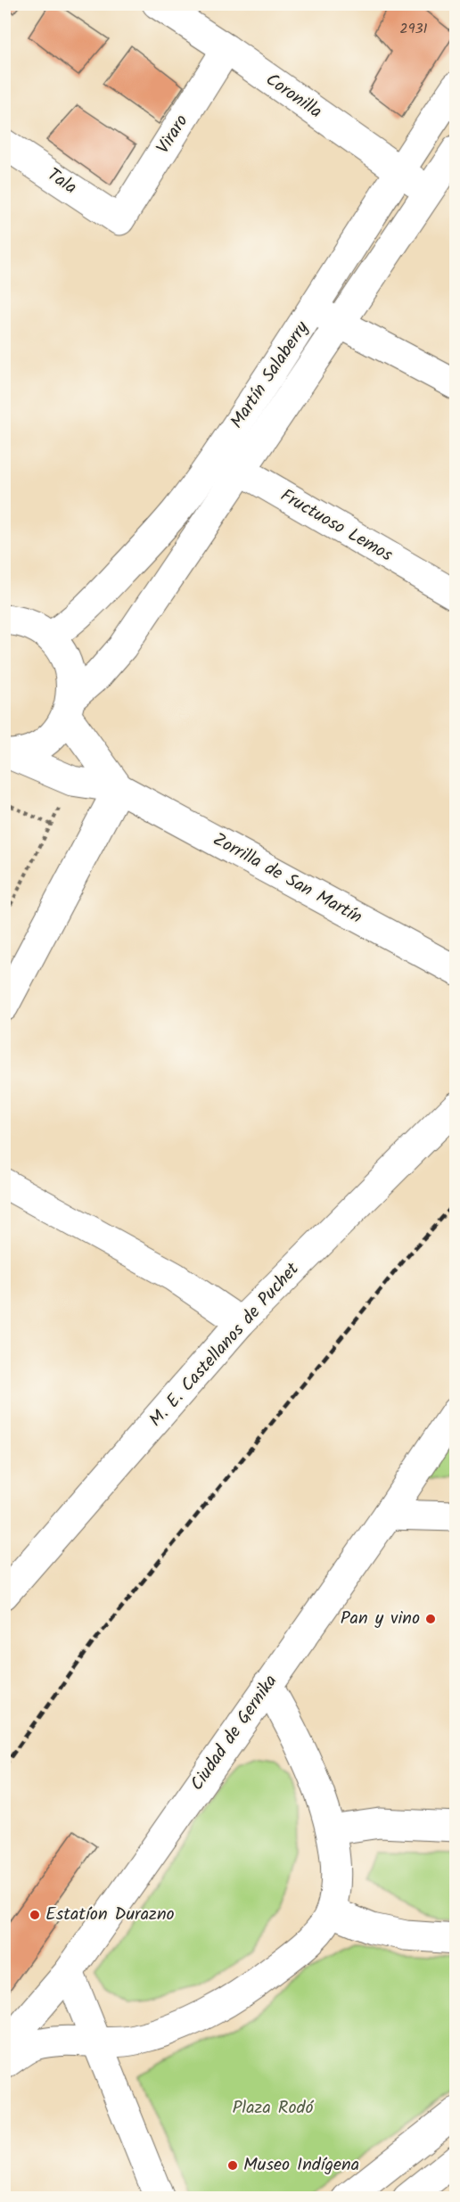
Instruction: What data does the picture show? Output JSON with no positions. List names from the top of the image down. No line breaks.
{"streets":{"street":["Coronilla","Viraro","Tala","Martín Salaberry","Fructuoso Lemos","Zorrilla de San Martín","M. E. Castellanos de Puchet","Ciudad de Gernika"]},"crossings":[["Coronilla","Viraro"],["Coronilla","Martín Salaberry"],["Viraro","Tala"],["Martín Salaberry","Fructuoso Lemos"],["Martín Salaberry","Zorrilla de San Martín"]],"parks":["Plaza Rodó"],"places":["Pan y vino","Estatíon Durazno","Museo Indígena"],"house_numbers":["2931"]}
